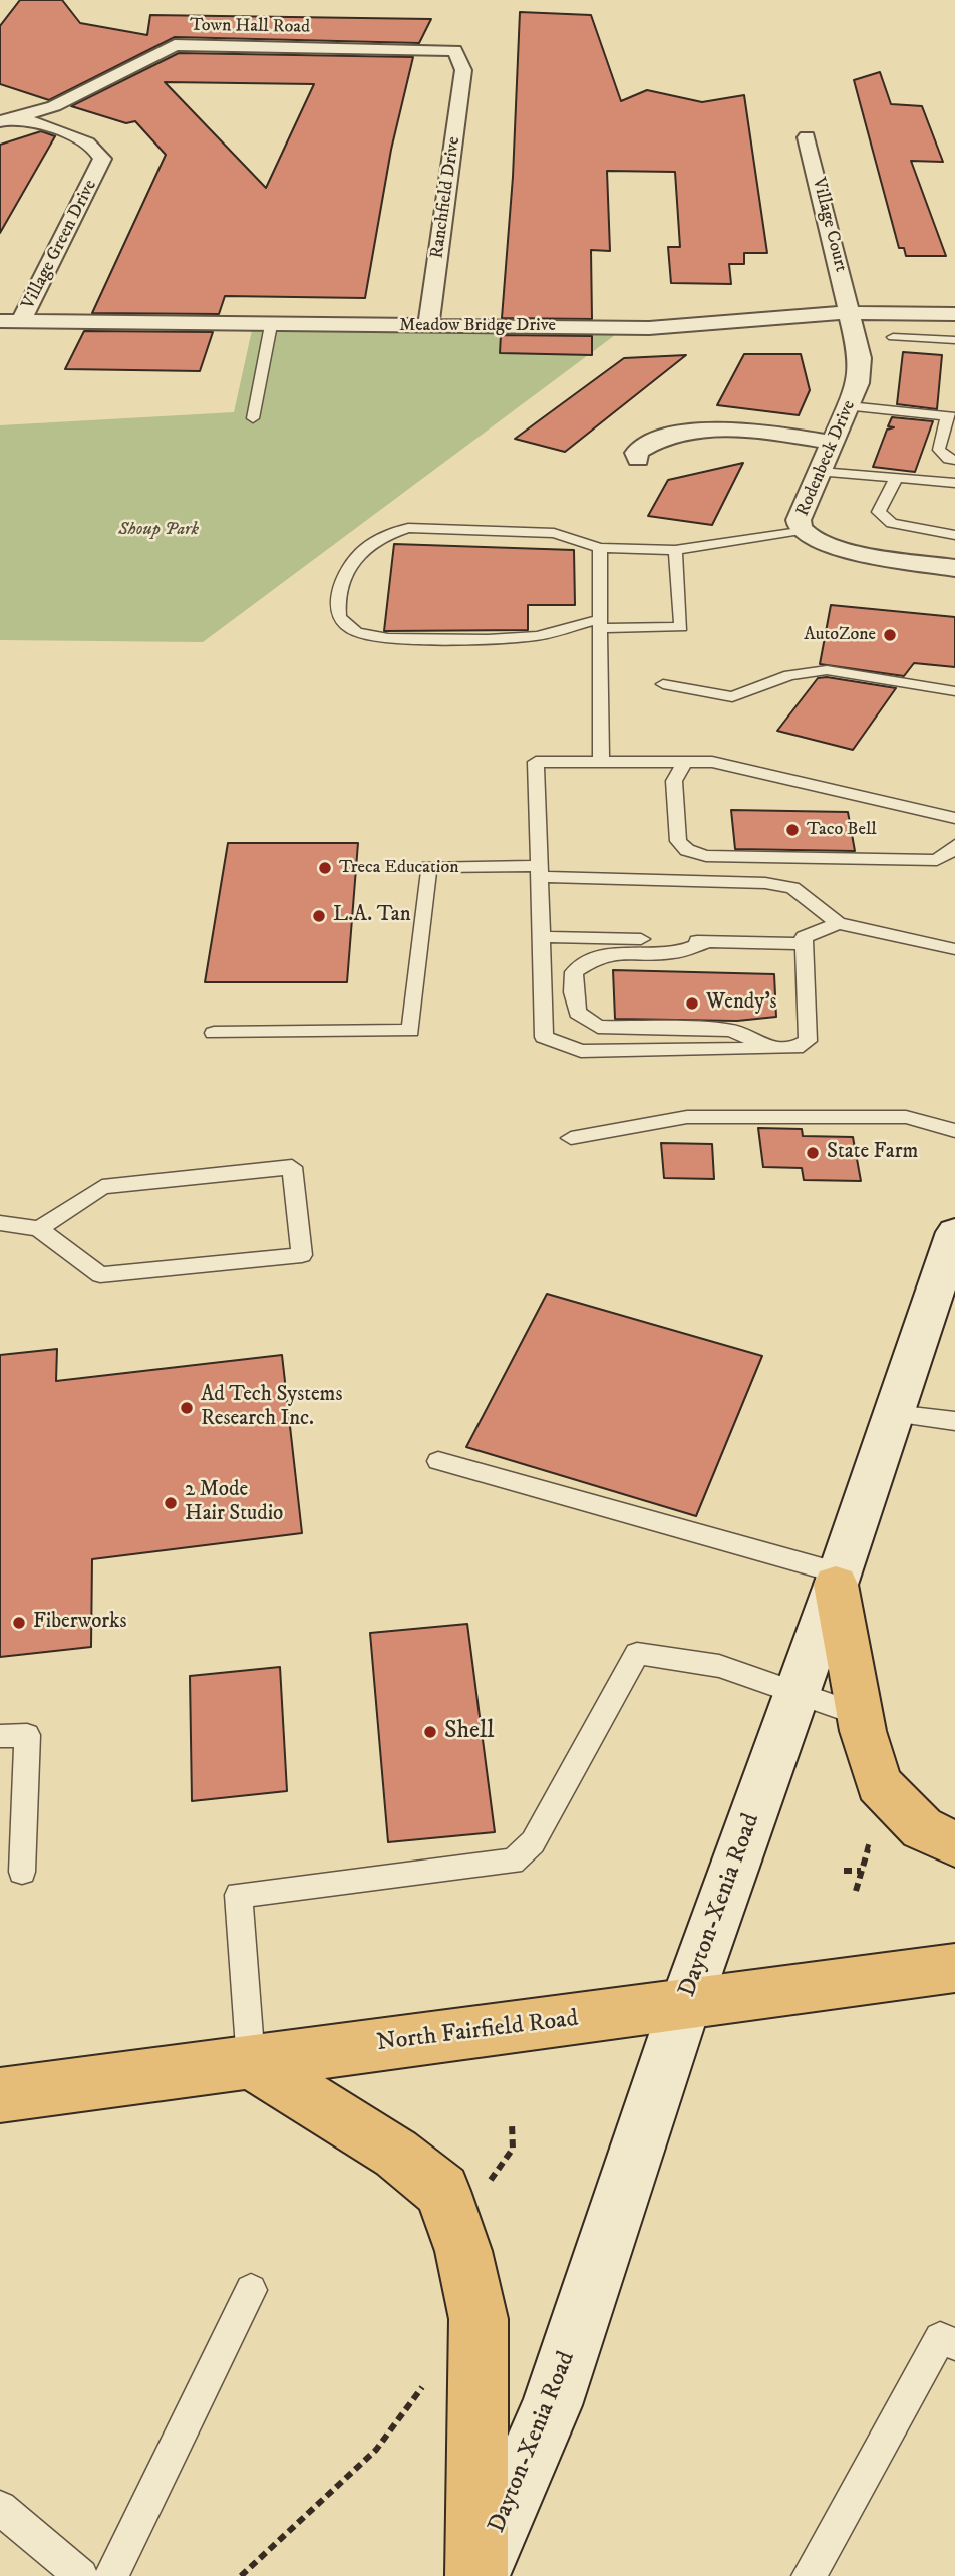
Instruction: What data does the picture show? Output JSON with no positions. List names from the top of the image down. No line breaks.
{"streets":{"main road":["North Fairfield Road"],"street":["Town Hall Road","Ranchfield Drive","Village Court","Village Green Drive","Meadow Bridge Drive","Rodenbeck Drive","Dayton-Xenia Road"]},"crossings":[["Town Hall Road","Ranchfield Drive"],["Town Hall Road","Village Green Drive"],["Ranchfield Drive","Meadow Bridge Drive"],["Village Court","Meadow Bridge Drive"],["Village Court","Rodenbeck Drive"],["Village Green Drive","Meadow Bridge Drive"],["Meadow Bridge Drive","Rodenbeck Drive"],["Dayton-Xenia Road","North Fairfield Road"]],"parks":["Shoup Park"],"places":["AutoZone","Taco Bell","Treca Education","L.A. Tan","Wendy's","State Farm","Ad Tech Systems Research Inc.","2 Mode Hair Studio","Fiberworks","Shell"]}
